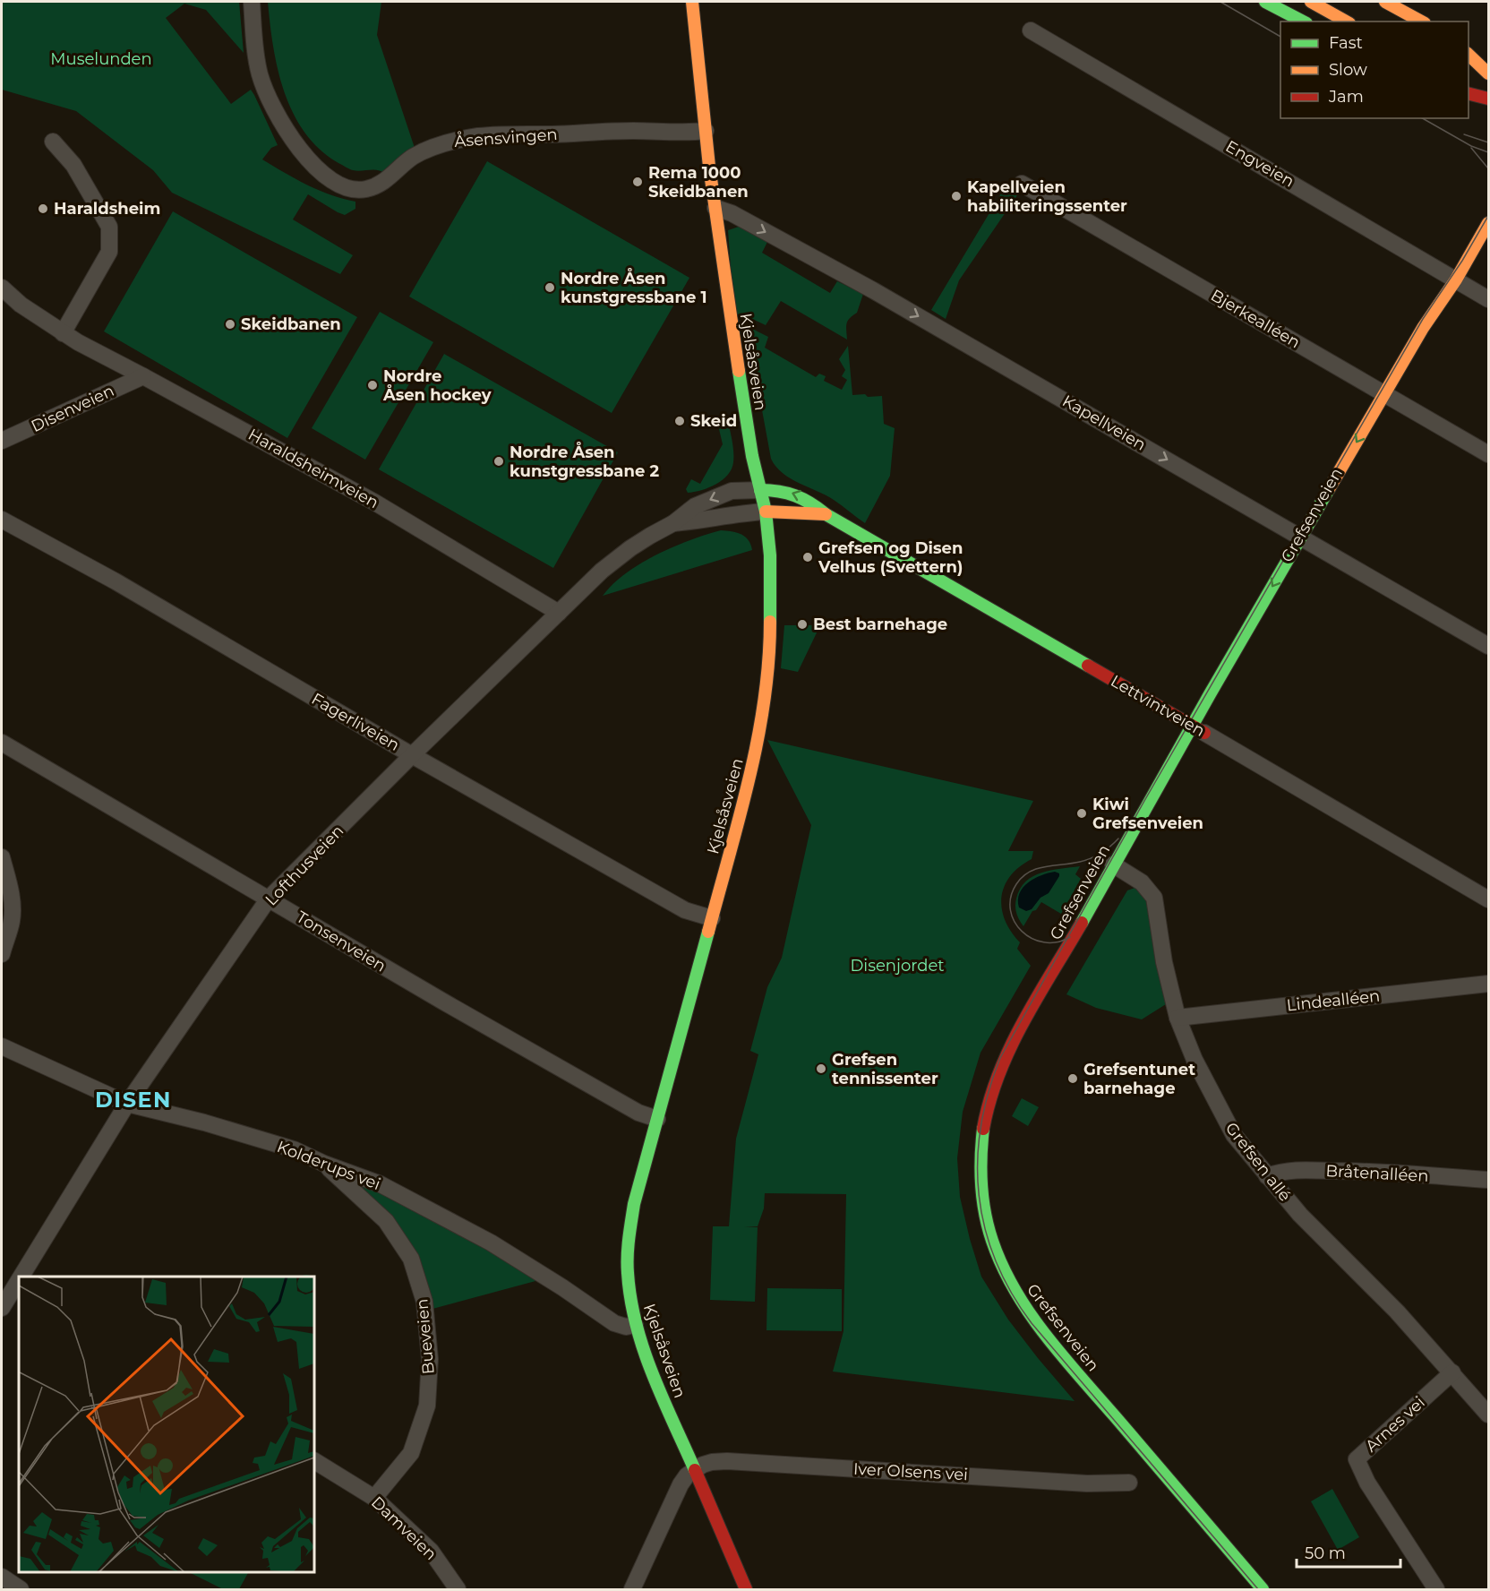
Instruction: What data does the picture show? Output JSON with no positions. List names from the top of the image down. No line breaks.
{"streets":{"main road":["Kjelsåsveien","Grefsenveien","Lettvintveien"],"street":["Åsensvingen","Engveien","Bjerkealléen","Disenveien","Kapellveien","Haraldsheimveien","Fagerliveien","Lofthusveien","Tonsenveien","Lindealléen","Grefsen allé","Kolderups vei","Bråtenalléen","Bueveien","Arnes vei","Iver Olsens vei","Damveien"]},"crossings":[["Åsensvingen","Kjelsåsveien"],["Engveien","Grefsenveien"],["Bjerkealléen","Grefsenveien"],["Kjelsåsveien","Kapellveien"],["Kjelsåsveien","Lettvintveien"],["Kjelsåsveien","Fagerliveien"],["Kjelsåsveien","Lofthusveien"],["Kjelsåsveien","Tonsenveien"],["Kjelsåsveien","Kolderups vei"],["Kjelsåsveien","Iver Olsens vei"],["Disenveien","Haraldsheimveien"],["Kapellveien","Grefsenveien"],["Haraldsheimveien","Lofthusveien"],["Grefsenveien","Lettvintveien"],["Grefsenveien","Grefsen allé"],["Lettvintveien","Lofthusveien"],["Fagerliveien","Lofthusveien"],["Lofthusveien","Tonsenveien"],["Lofthusveien","Kolderups vei"],["Lindealléen","Grefsen allé"],["Grefsen allé","Bråtenalléen"],["Grefsen allé","Arnes vei"],["Kolderups vei","Bueveien"],["Bueveien","Damveien"]],"one_way":["Kapellveien"],"districts":["DISEN"],"parks":["Muselunden","Disenjordet"],"places":["Rema 1000 Skeidbanen","Kapellveien habiliteringssenter","Haraldsheim","Nordre Åsen kunstgressbane 1","Skeidbanen","Nordre Åsen hockey","Skeid","Nordre Åsen kunstgressbane 2","Grefsen og Disen Velhus (Svettern)","Best barnehage","Kiwi Grefsenveien","Grefsen tennissenter","Grefsentunet barnehage"],"legend":["Fast","Slow","Jam"],"scale_bar":"50 m"}
